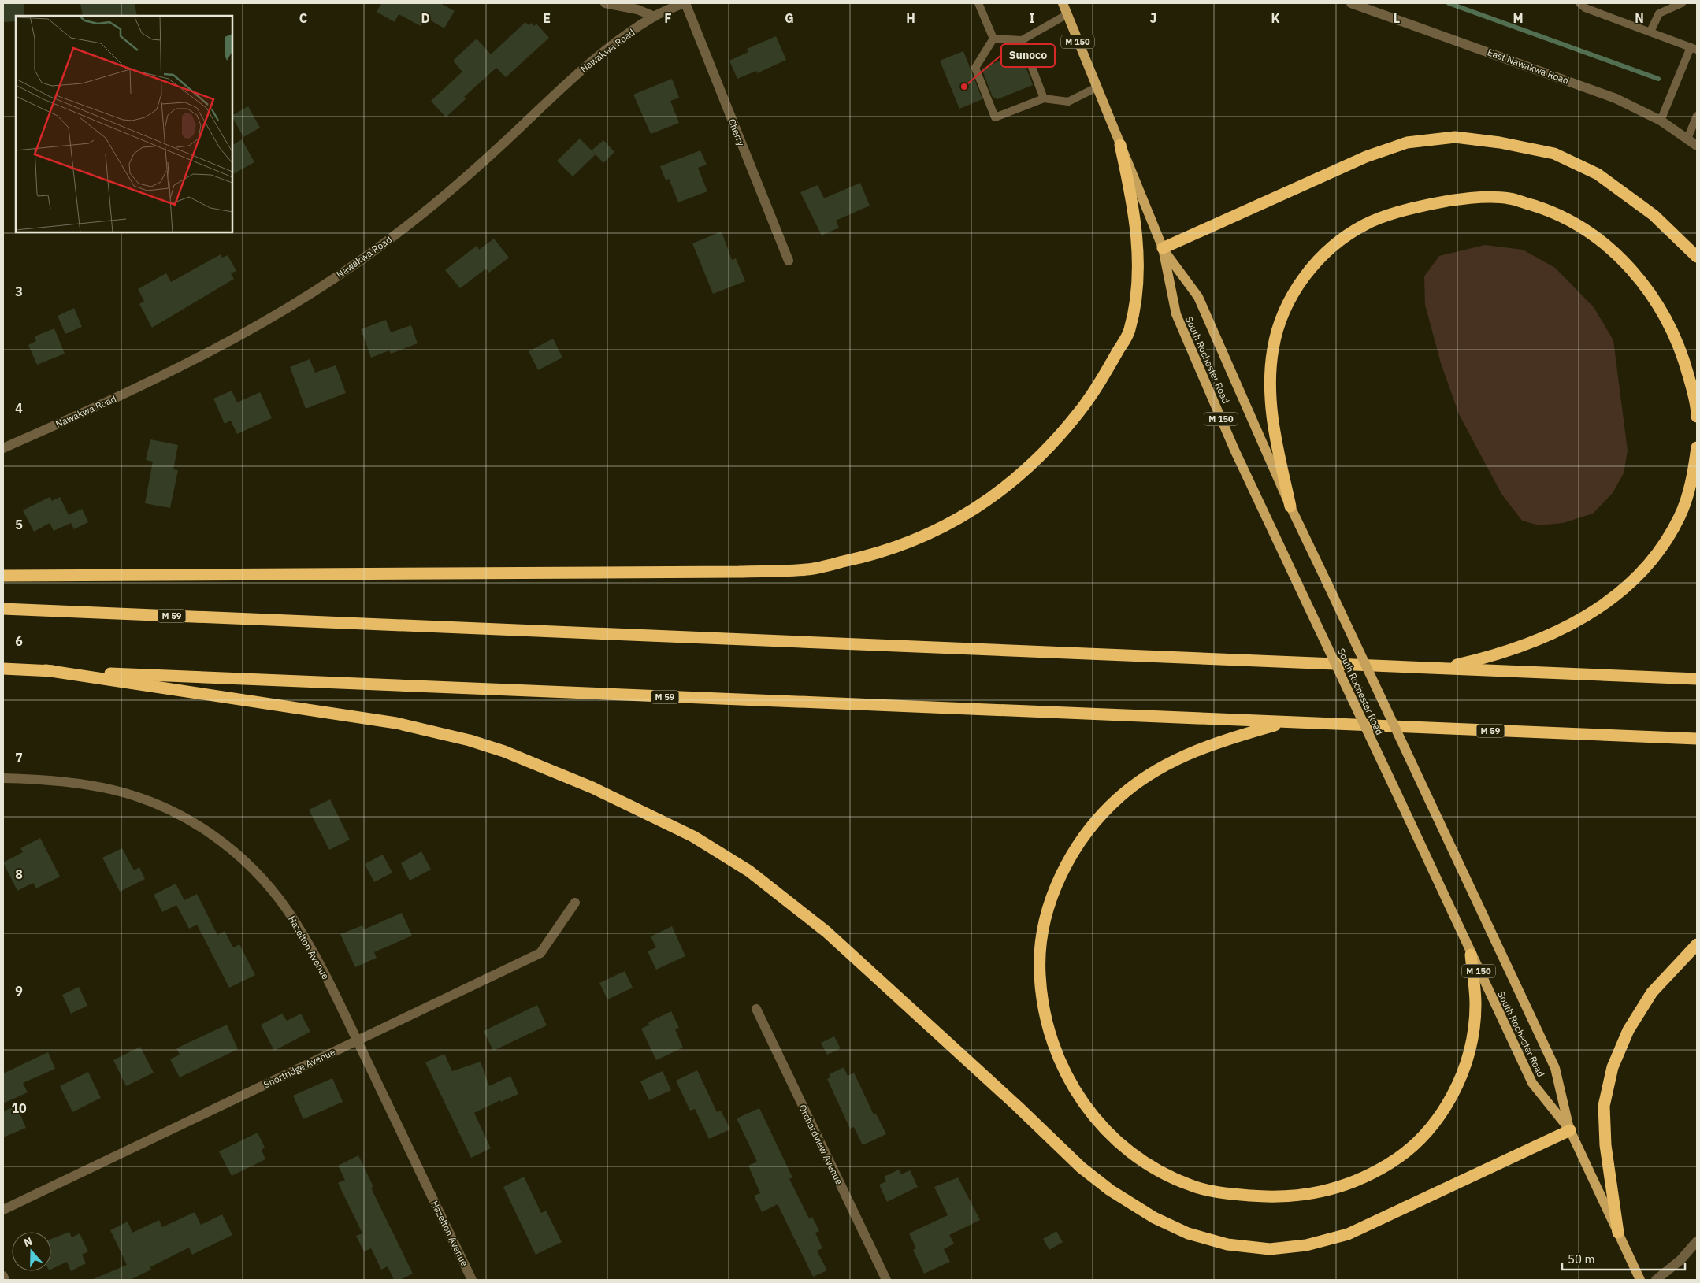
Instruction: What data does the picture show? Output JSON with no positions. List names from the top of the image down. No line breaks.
{"streets":{"highway":["M 59"],"main road":["M 150","South Rochester Road"],"street":["Nawakwa Road","East Nawakwa Road","Cherry","Hazelton Avenue","Shortridge Avenue","Orchardview Avenue"]},"crossings":[["Nawakwa Road","Cherry"],["Hazelton Avenue","Shortridge Avenue"]],"places":["Sunoco"],"scale_bar":"50 m","north":"top","grid":{"columns":["C","D","E","F","G","H","I","J","K","L","M","N"],"rows":["3","4","5","6","7","8","9","10"]}}
